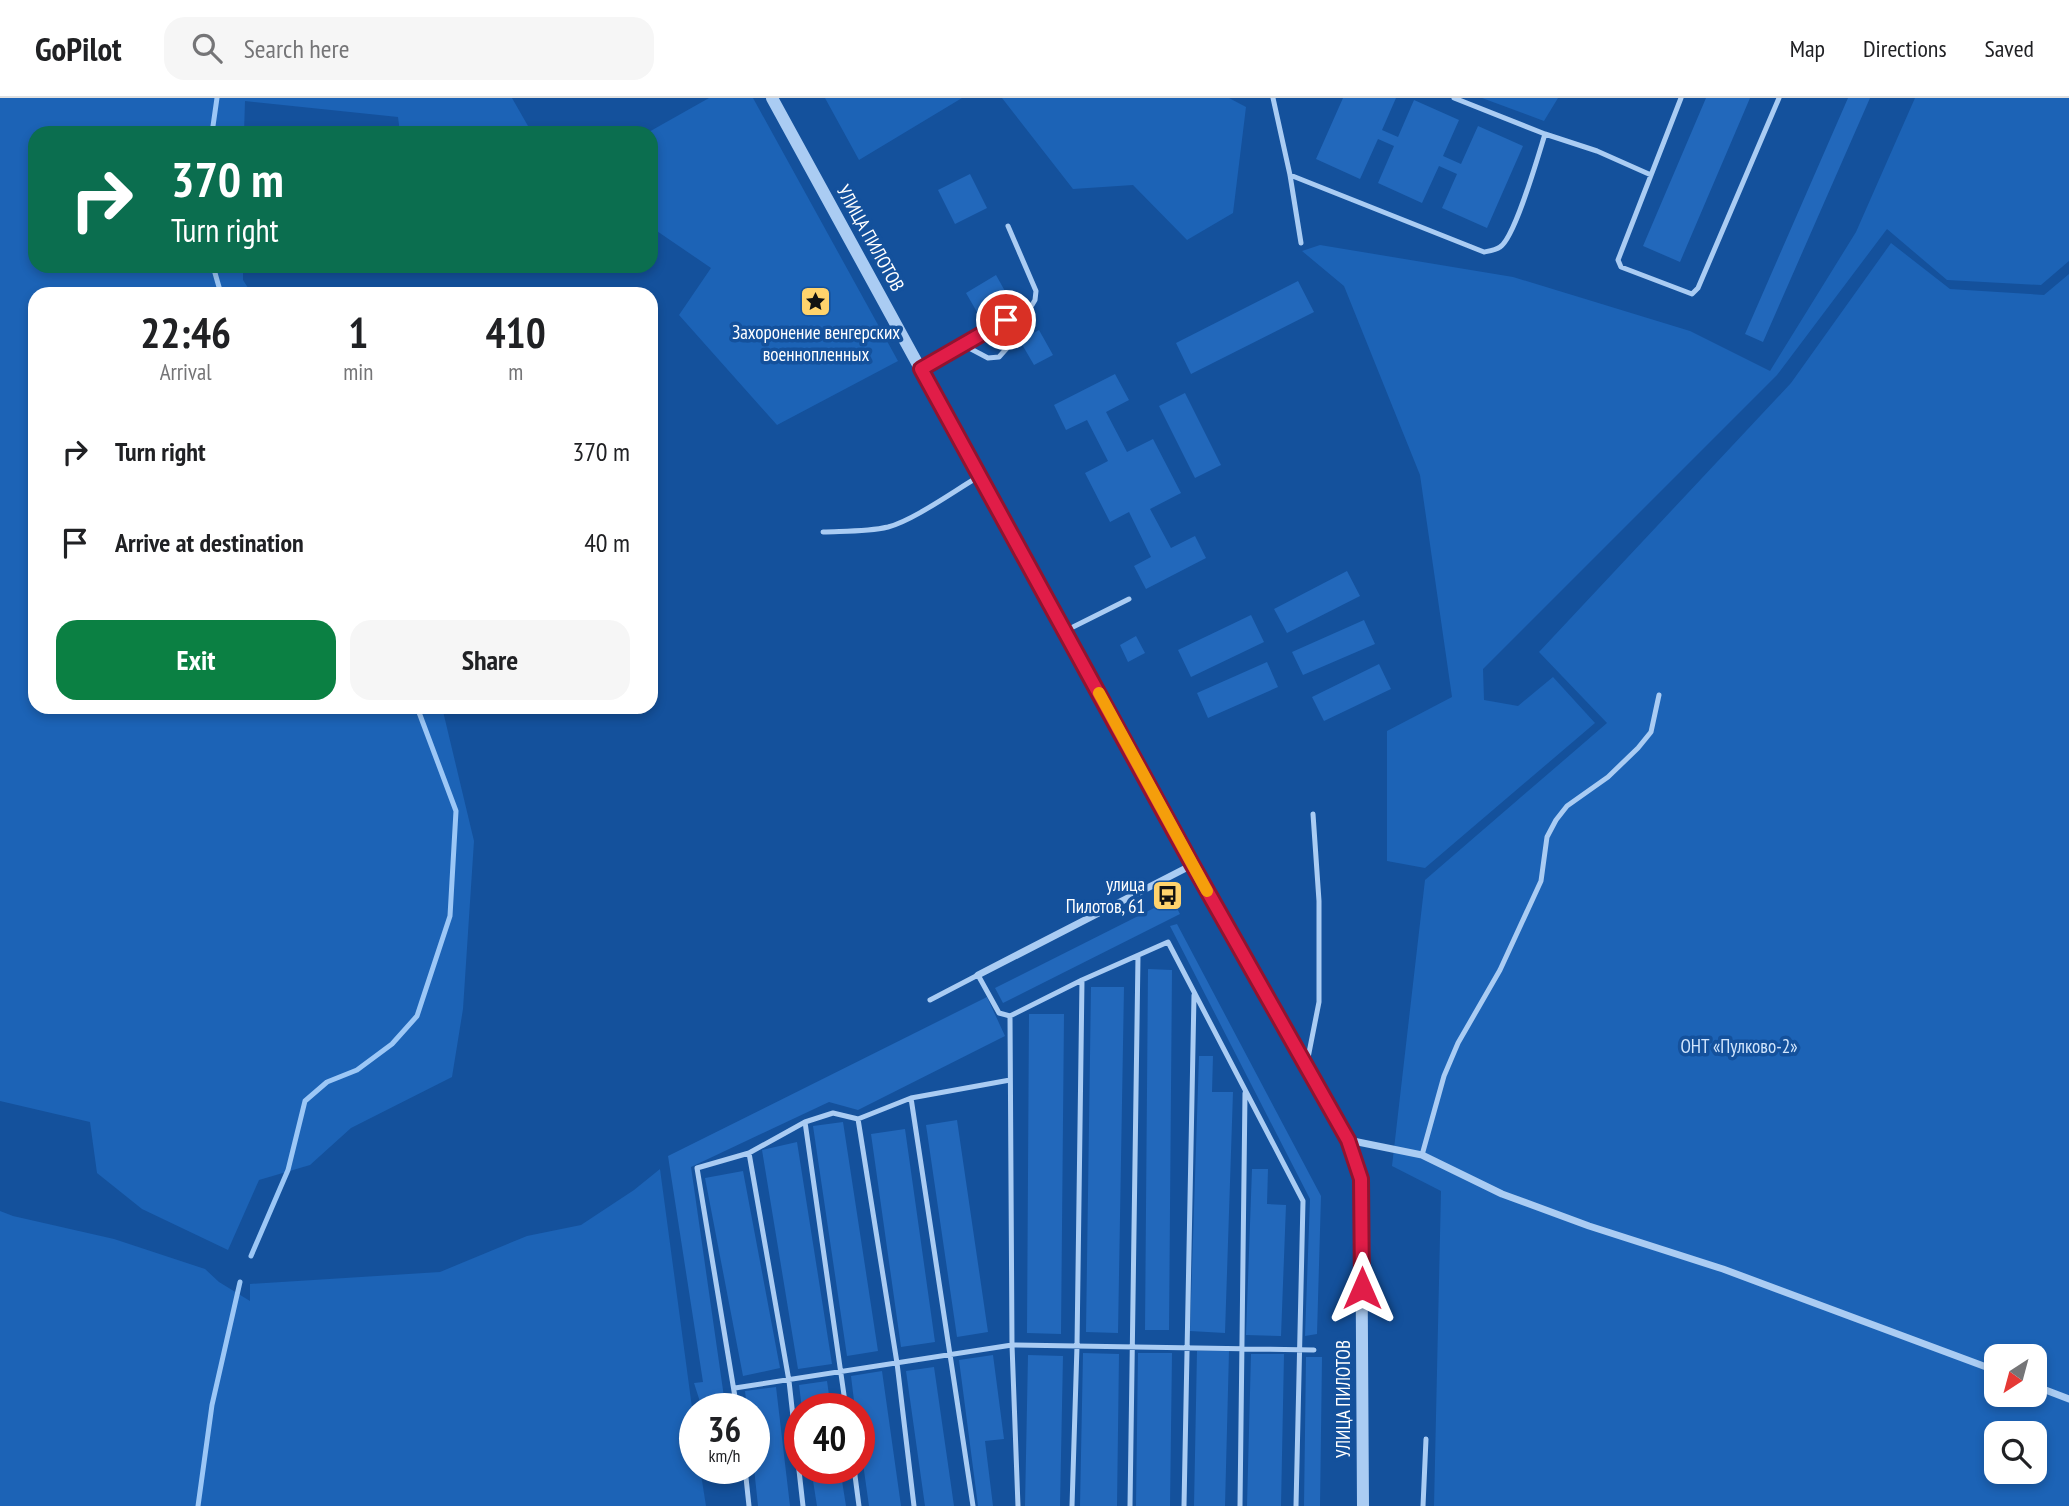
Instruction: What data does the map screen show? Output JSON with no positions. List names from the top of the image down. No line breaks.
{"streets":{"street":["УЛИЦА ПИЛОТОВ"]},"parks":["ОНТ «Пулково-2»"],"places":{"place":["Захоронение венгерских военнопленных"],"bus stop":["улица Пилотов, 61"]},"north":"bottom left","page":{"header":"GoPilot","search":"Search here","nav":["Map","Directions","Saved"],"turn":["370 m","Turn right"],"eta":["22:46","Arrival","1","min","410","m"],"list":[{"name":"Turn right","value":"370 m"},{"name":"Arrive at destination","value":"40 m"}],"buttons":["Exit","Share"],"speed":"36 km/h","limit":"40"}}
